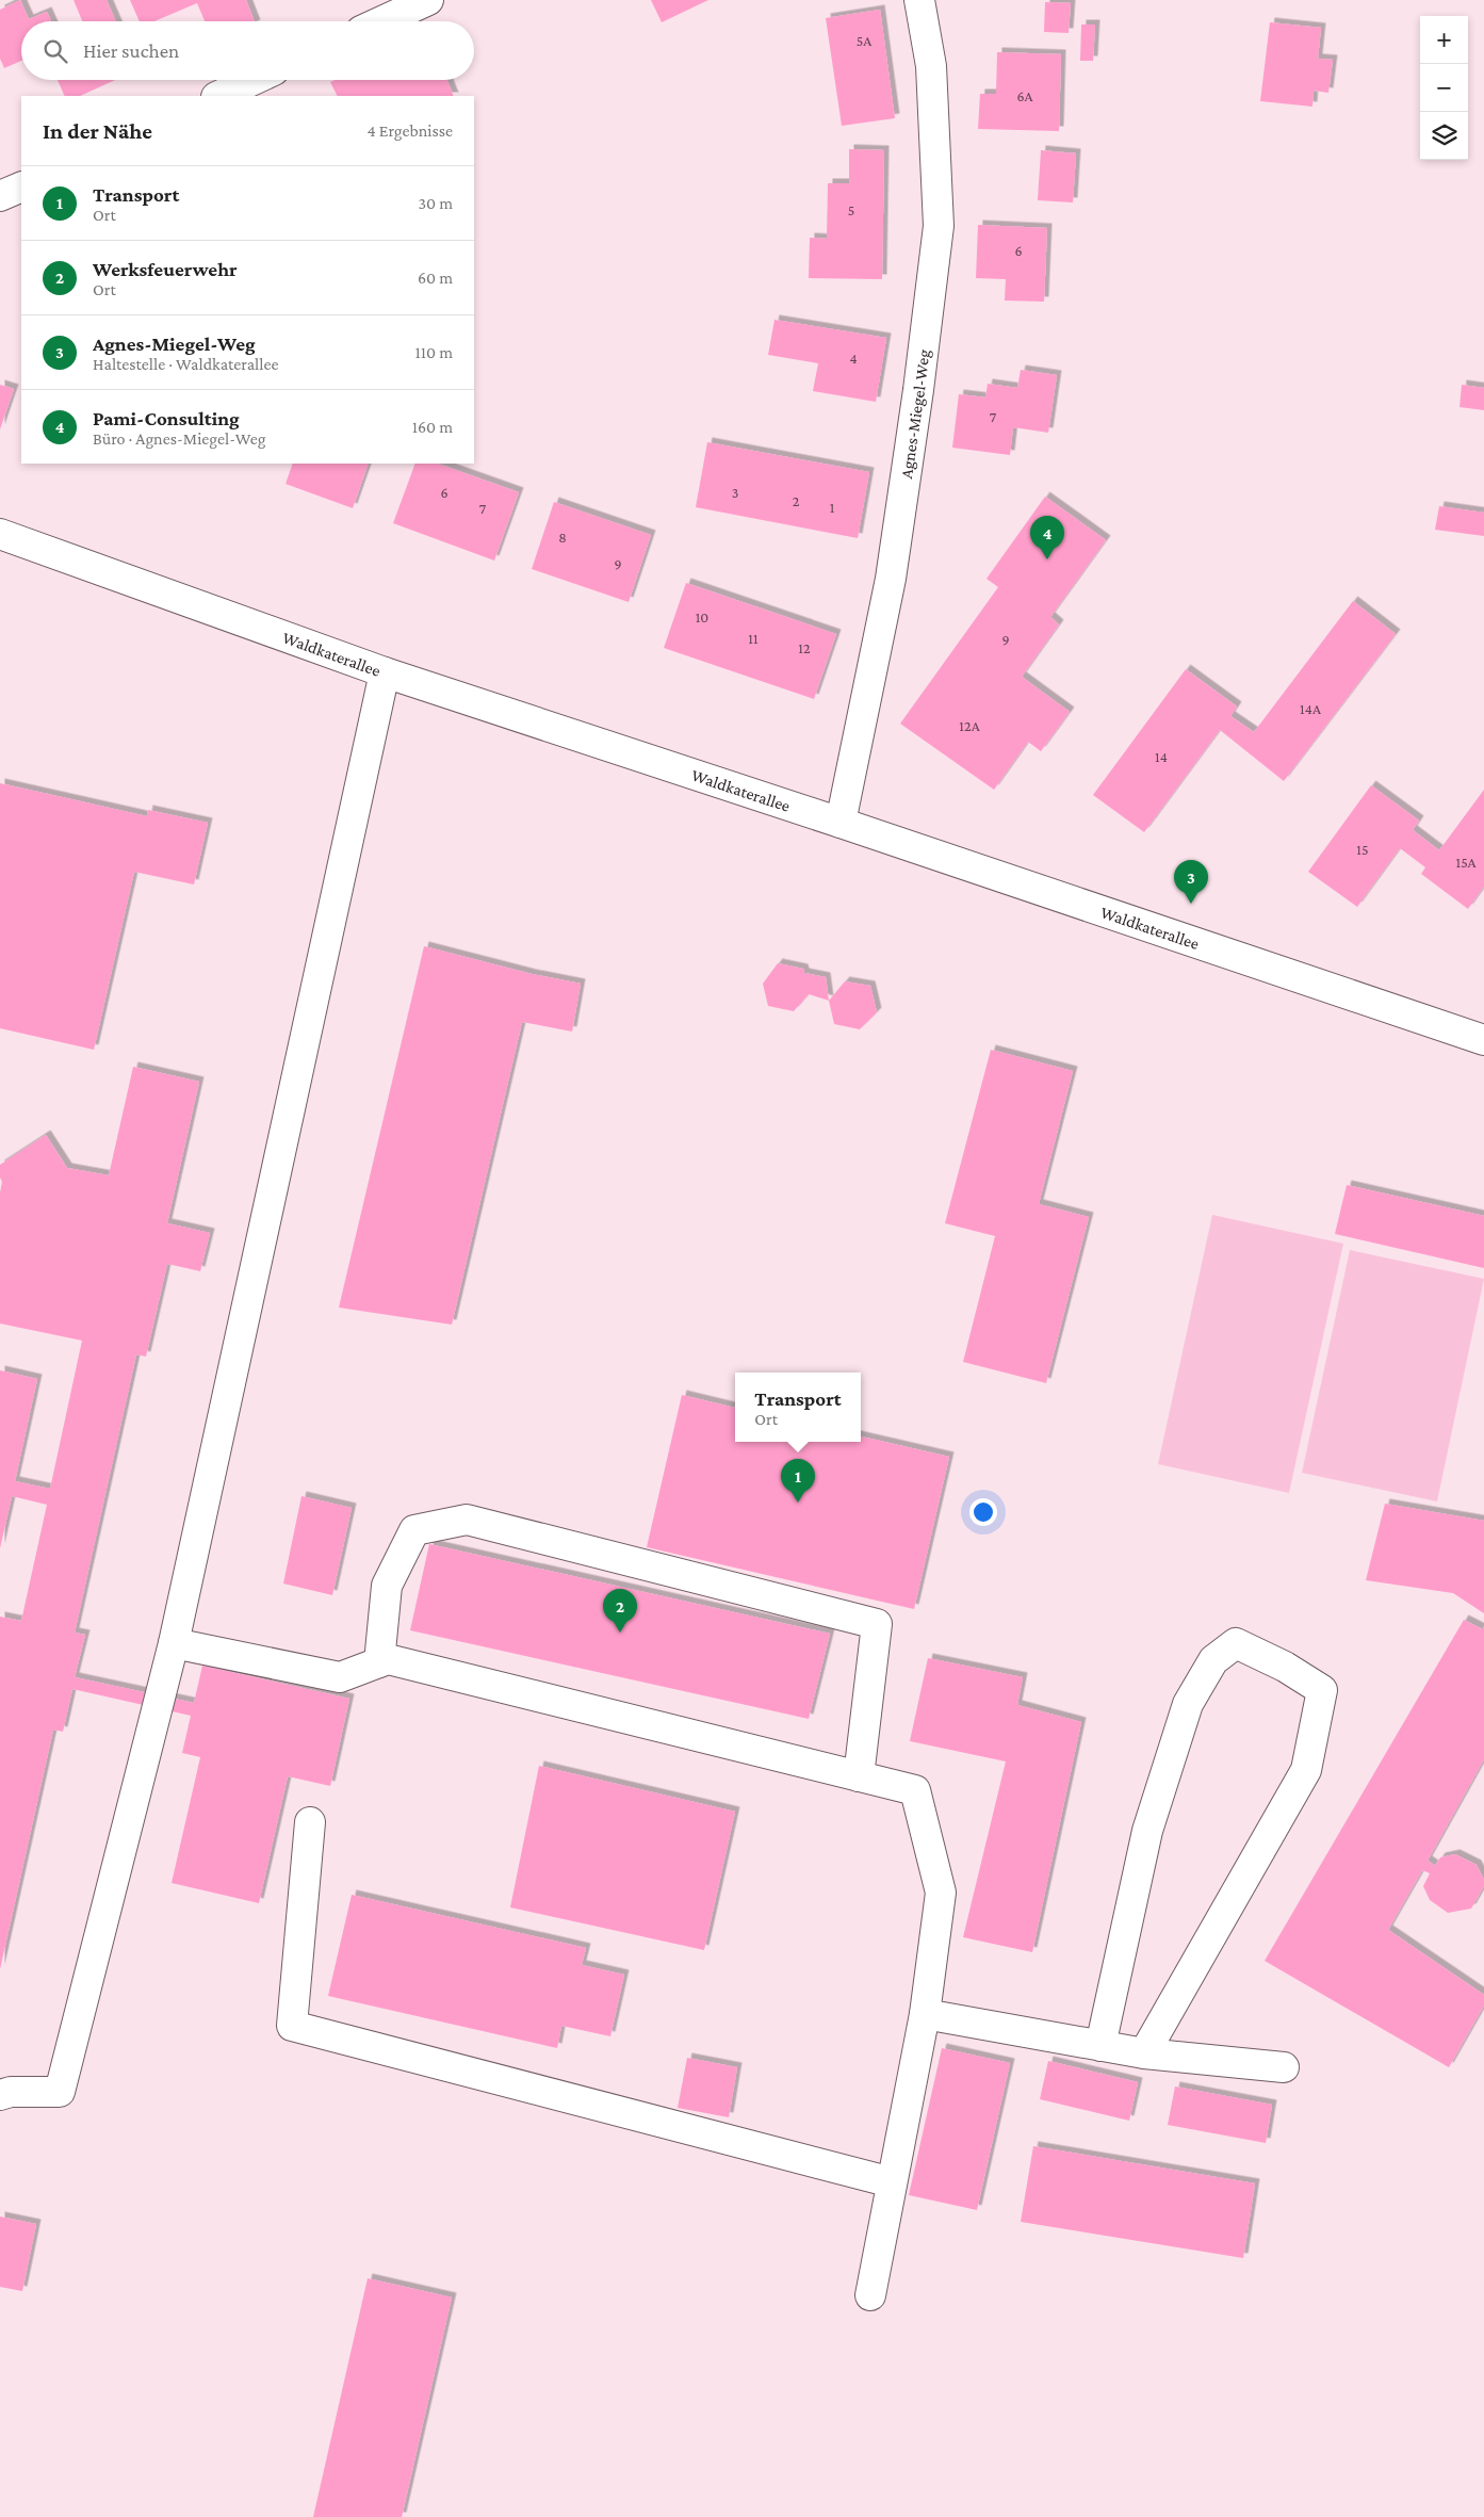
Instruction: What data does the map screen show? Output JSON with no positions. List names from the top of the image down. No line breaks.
{"streets":{"street":["Agnes-Miegel-Weg","Waldkaterallee"]},"crossings":[["Agnes-Miegel-Weg","Waldkaterallee"]],"house_numbers":["5A","6A","5","6","4","7","6","3","2","1","7","8","9","10","11","9","12","14A","12A","14","15","15A"],"page":{"map_buttons":["+","−"],"search":"Hier suchen","heading":["In der Nähe","4 Ergebnisse"],"list":[{"mark":"1","name":"Transport","note":"Ort","value":"30 m"},{"mark":"2","name":"Werksfeuerwehr","note":"Ort","value":"60 m"},{"mark":"3","name":"Agnes-Miegel-Weg","note":"Haltestelle · Waldkaterallee","value":"110 m"},{"mark":"4","name":"Pami-Consulting","note":"Büro · Agnes-Miegel-Weg","value":"160 m"}],"pins":["4","3","1","2"],"popup":["Transport","Ort"]}}
